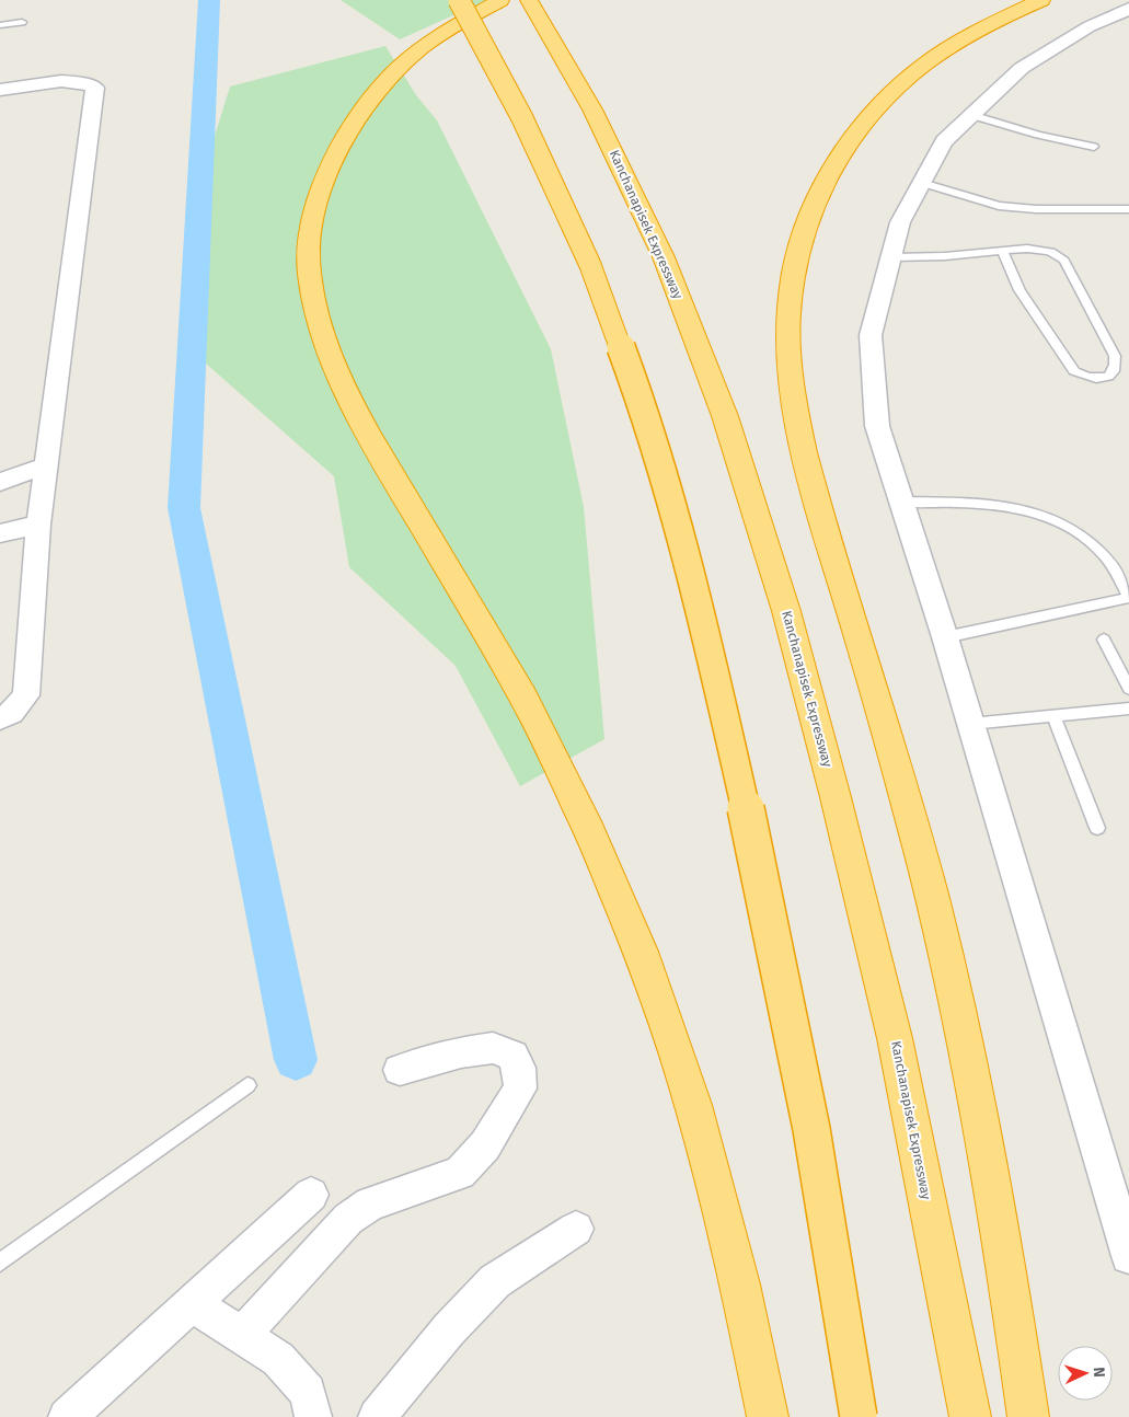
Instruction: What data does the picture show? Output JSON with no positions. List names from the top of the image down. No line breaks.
{"streets":{"highway":["Kanchanapisek Expressway"]},"north":"right"}
